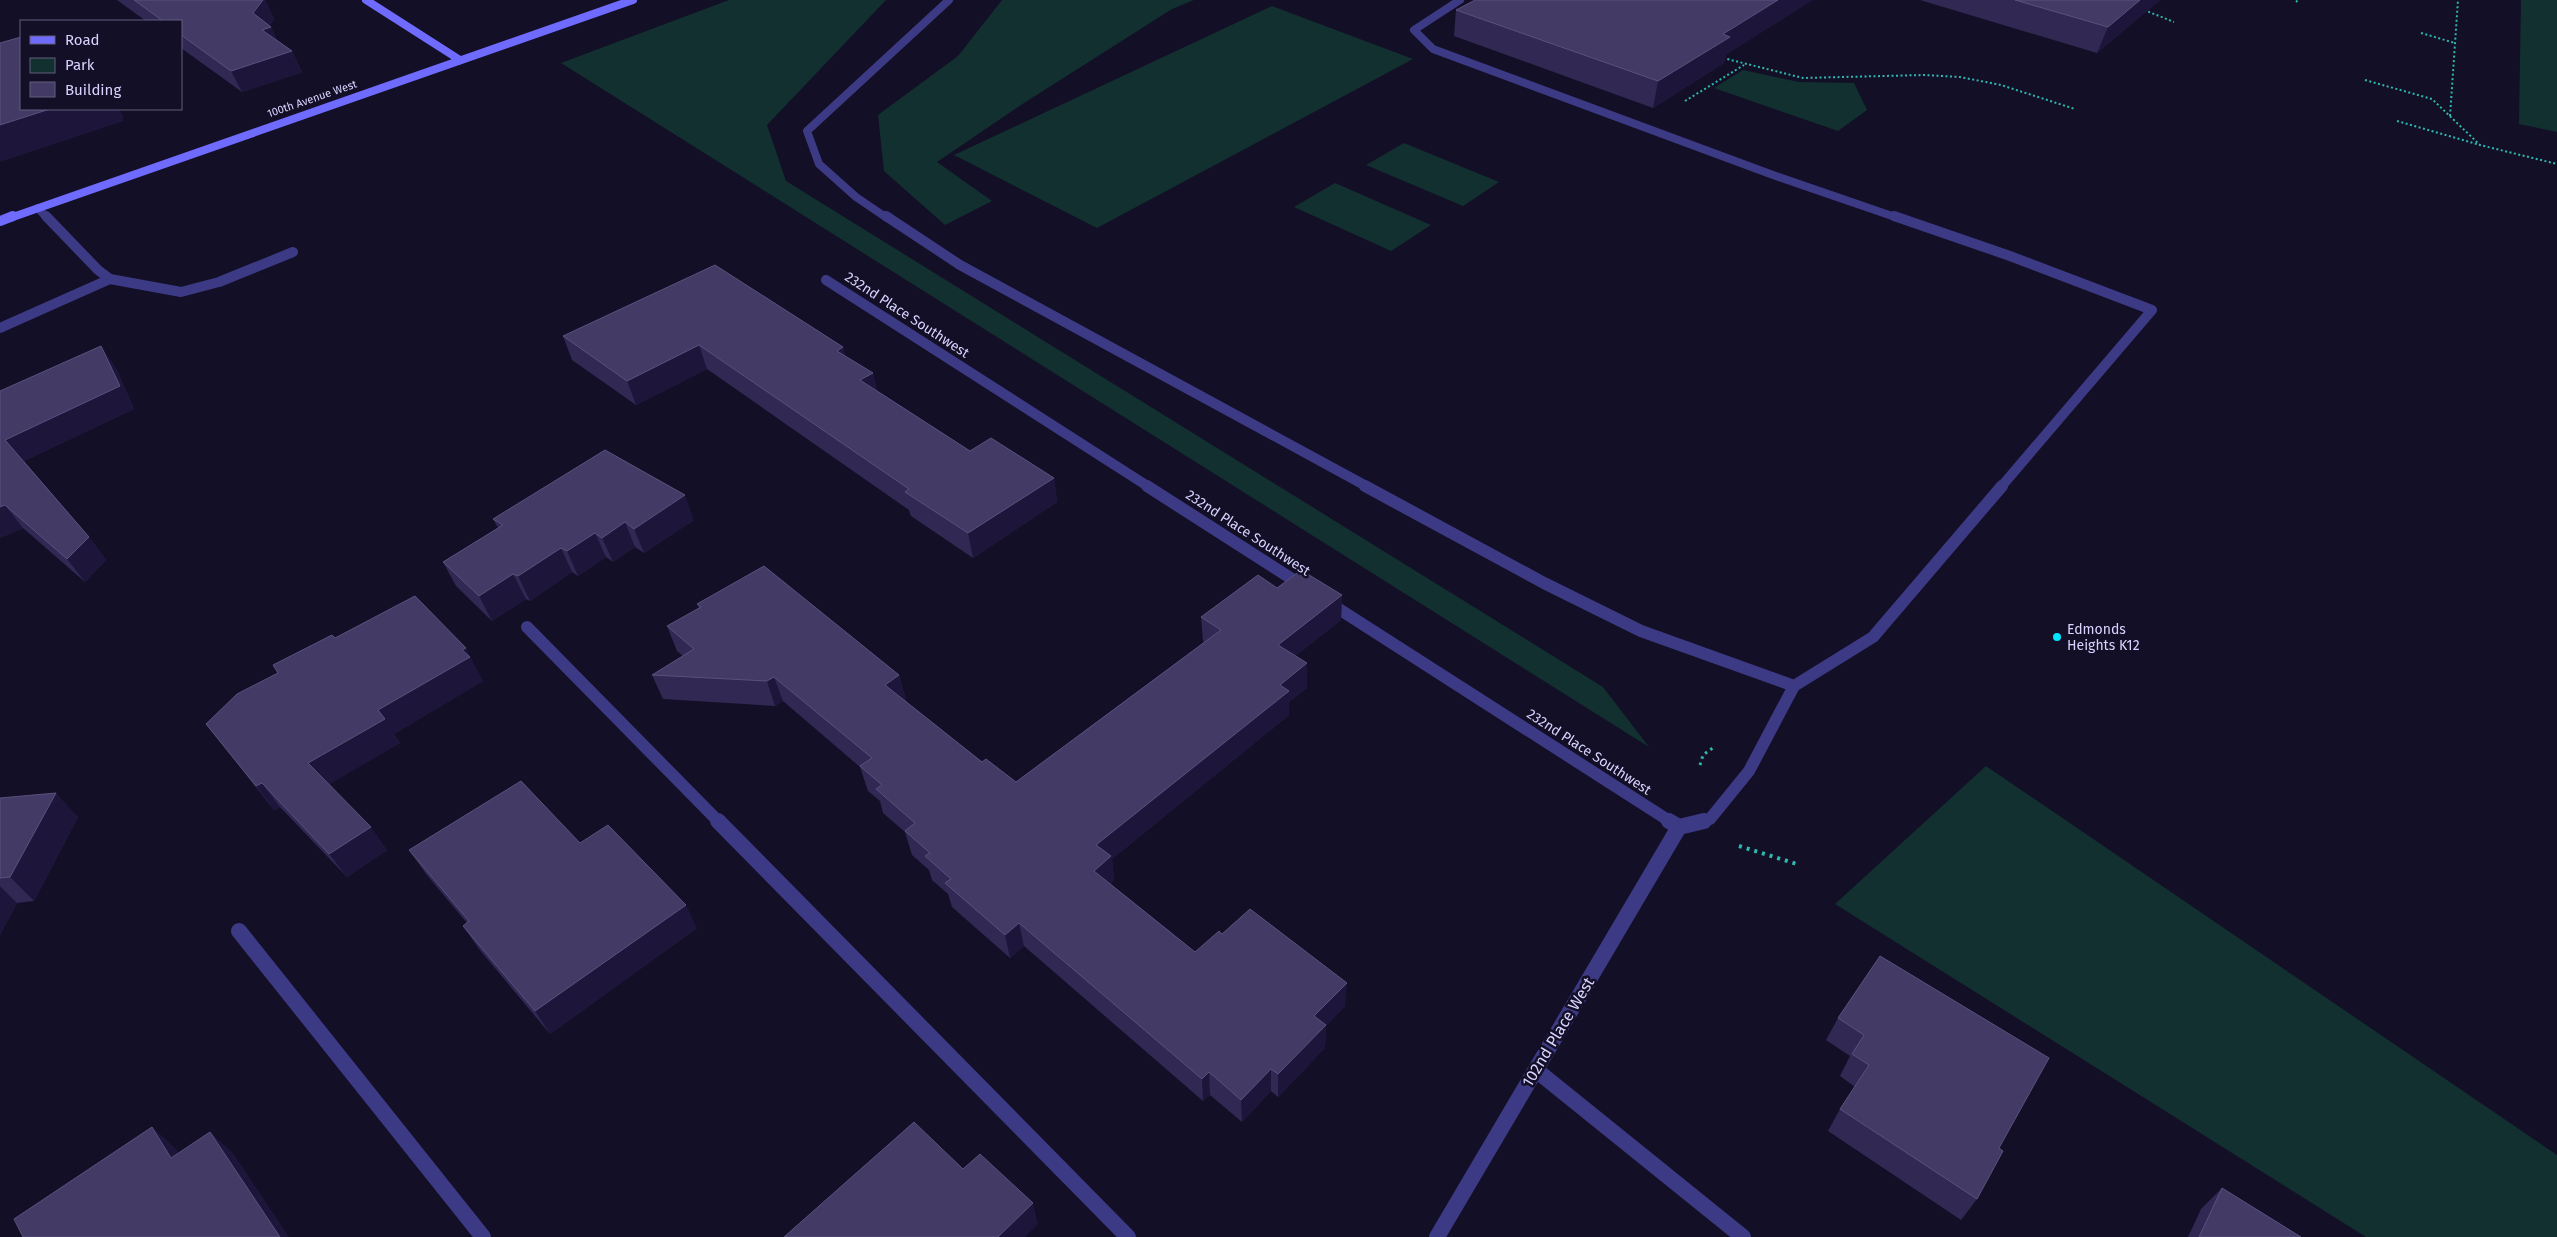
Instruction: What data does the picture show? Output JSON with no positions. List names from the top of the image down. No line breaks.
{"streets":{"main road":["100th Avenue West"],"street":["232nd Place Southwest","102nd Place West"]},"crossings":[["232nd Place Southwest","102nd Place West"]],"places":["Edmonds Heights K12"],"legend":["Road","Park","Building"]}
